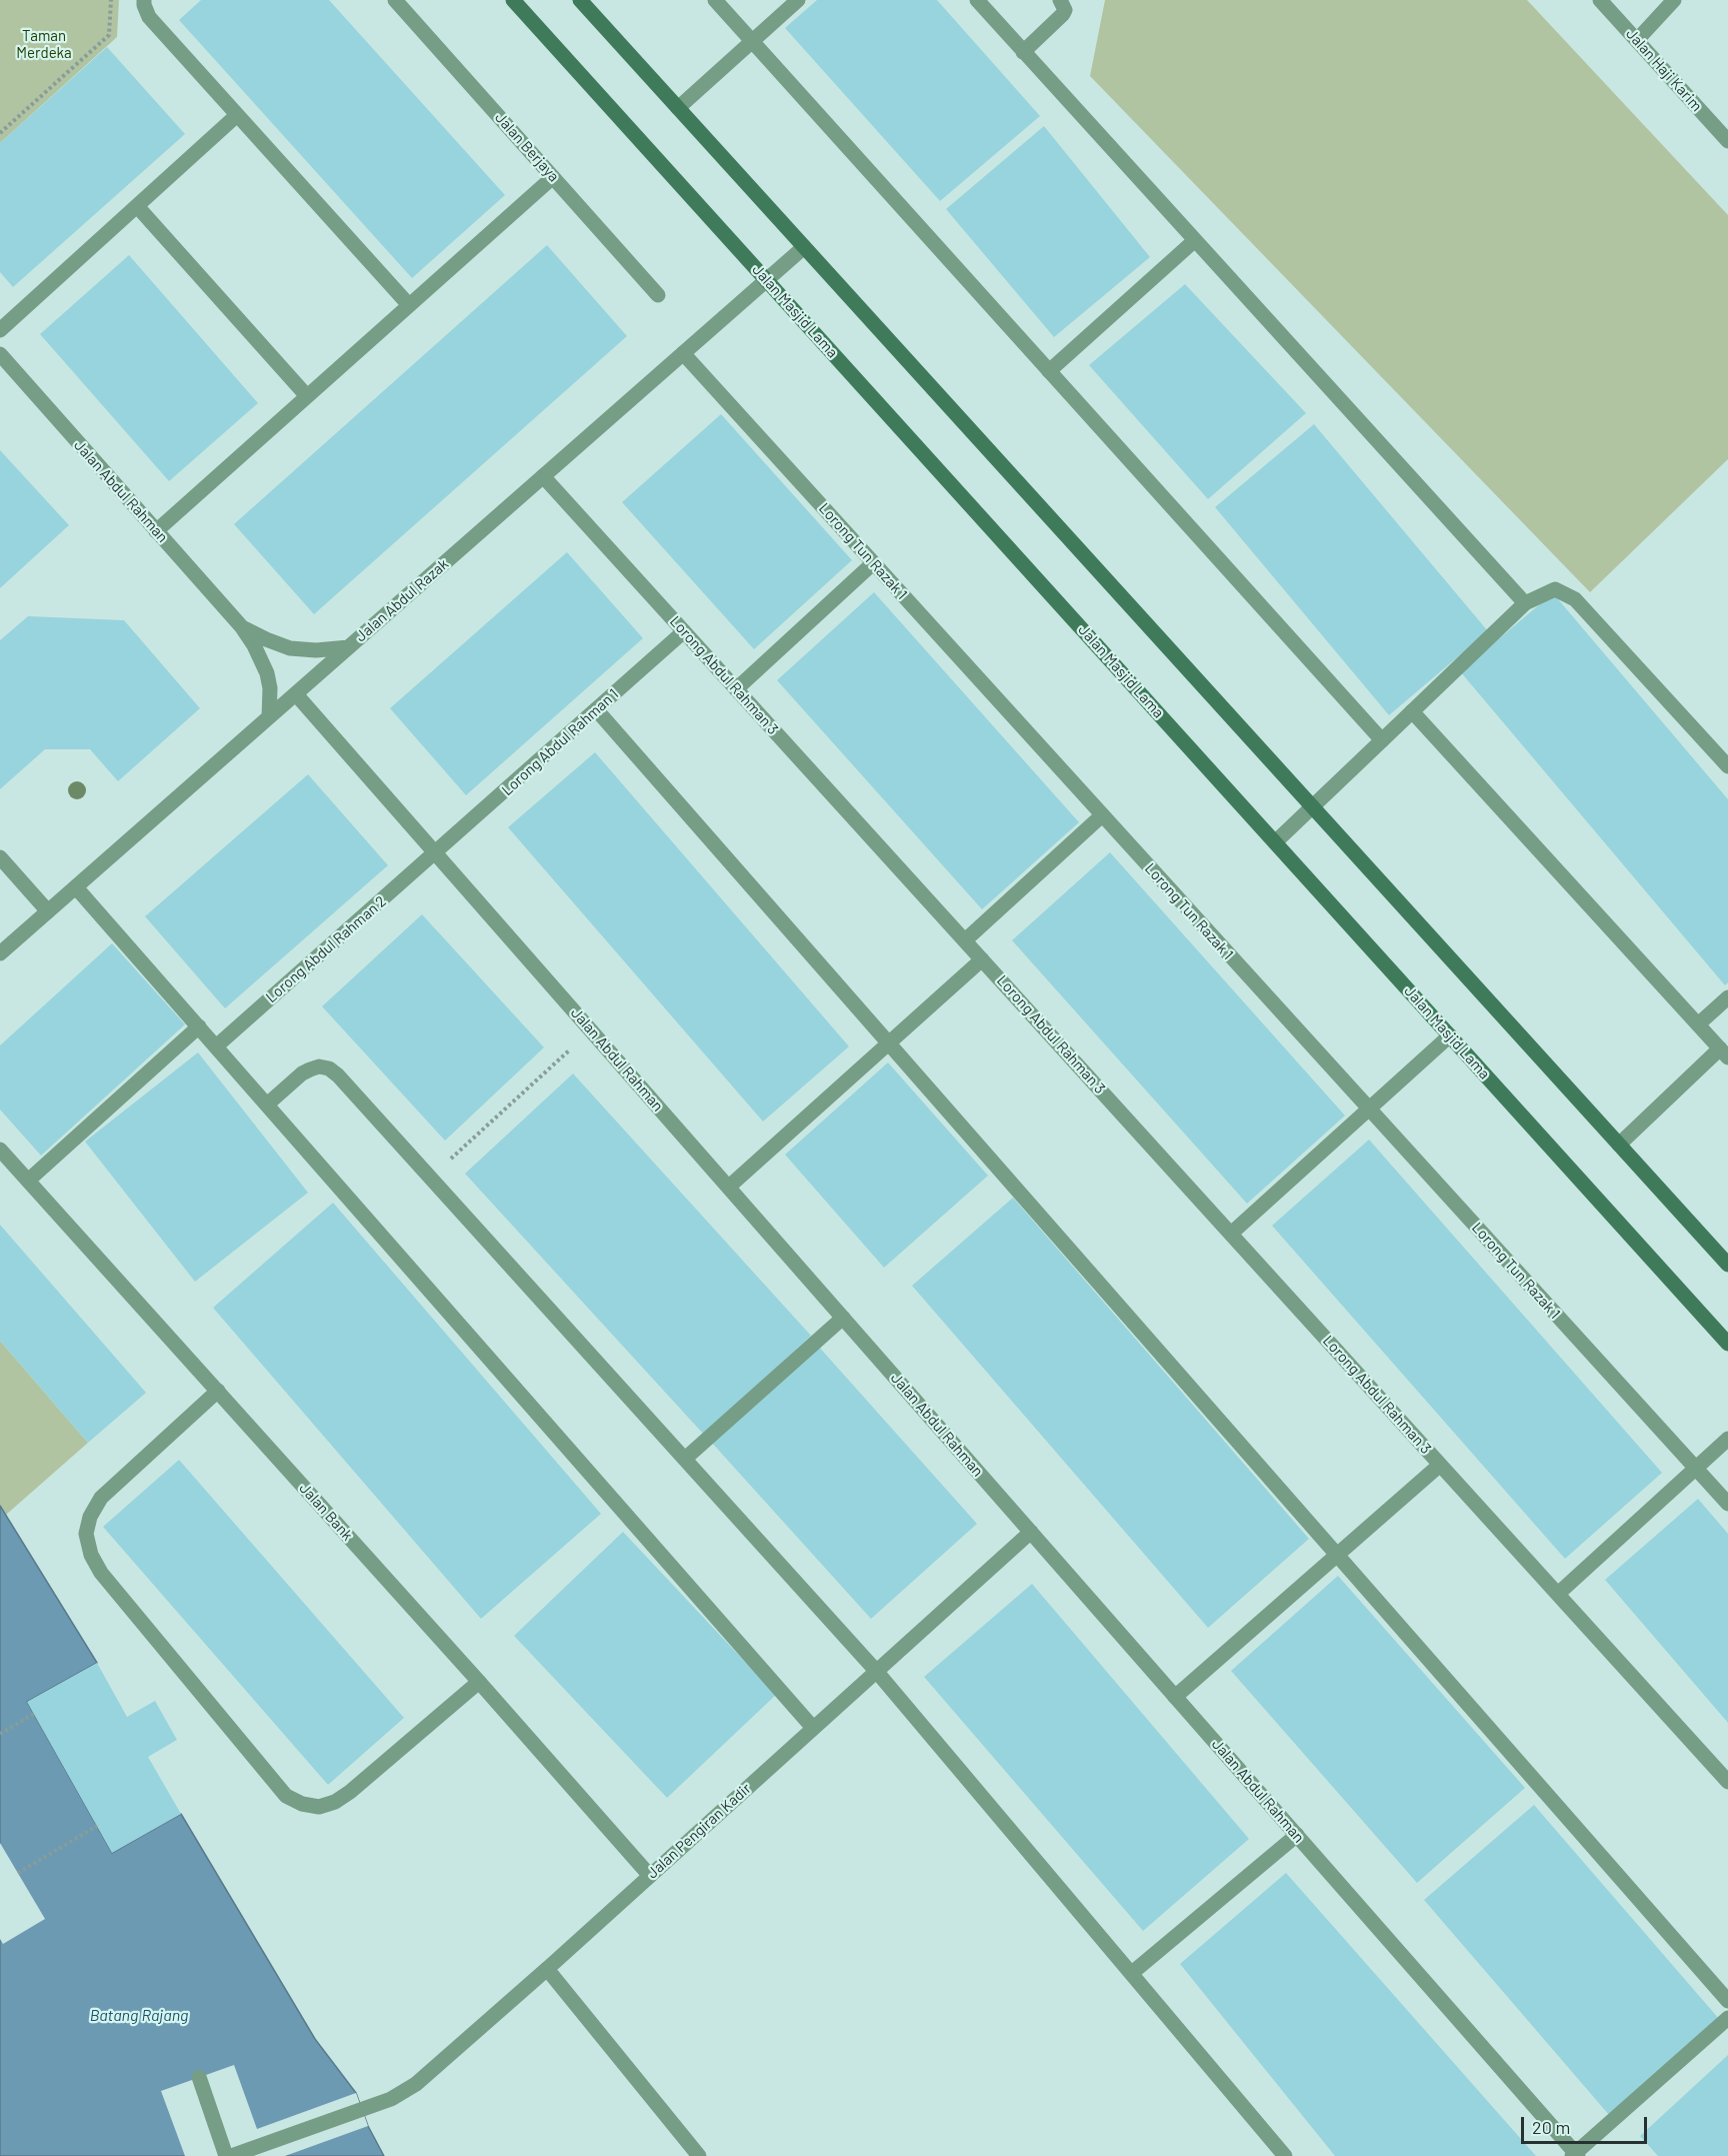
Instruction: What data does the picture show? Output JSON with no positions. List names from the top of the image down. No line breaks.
{"streets":{"main road":["Jalan Masjid Lama"],"street":["Jalan Haji Karim","Jalan Berjaya","Jalan Abdul Rahman","Lorong Tun Razak 1","Jalan Abdul Razak","Lorong Abdul Rahman 3","Lorong Abdul Rahman 1","Lorong Abdul Rahman 2","Jalan Bank","Jalan Pengiran Kadir"]},"crossings":[["Jalan Masjid Lama","Jalan Abdul Razak"],["Jalan Abdul Rahman","Jalan Abdul Razak"],["Jalan Abdul Rahman","Lorong Abdul Rahman 1"],["Jalan Abdul Rahman","Lorong Abdul Rahman 2"],["Jalan Abdul Rahman","Jalan Pengiran Kadir"],["Lorong Tun Razak 1","Jalan Abdul Razak"],["Jalan Abdul Razak","Lorong Abdul Rahman 3"],["Lorong Abdul Rahman 3","Lorong Abdul Rahman 1"],["Lorong Abdul Rahman 1","Lorong Abdul Rahman 2"],["Jalan Bank","Jalan Pengiran Kadir"]],"water":["Batang Rajang"],"parks":["Taman Merdeka"],"scale_bar":"20 m"}
